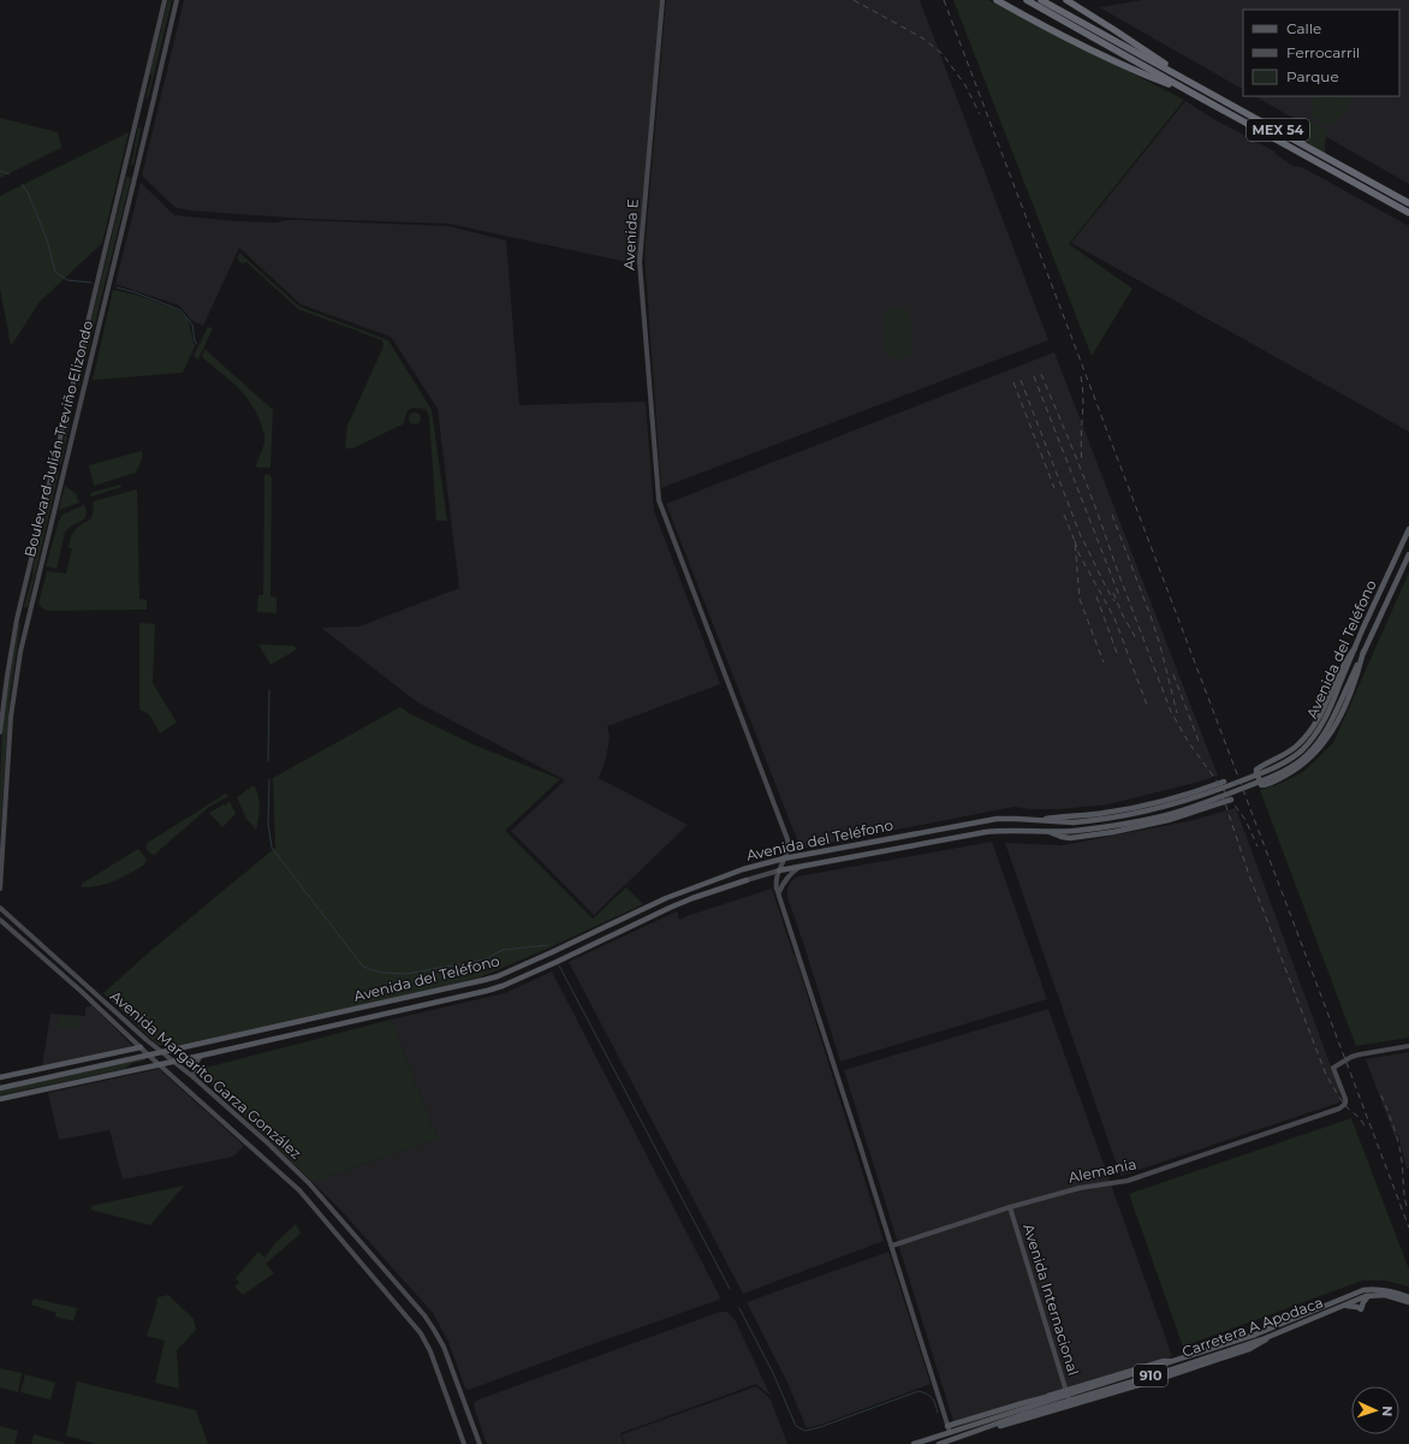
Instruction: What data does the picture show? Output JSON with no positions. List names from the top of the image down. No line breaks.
{"streets":{"highway":["MEX 54"],"main road":["Avenida E","Boulevard Julián Treviño Elizondo","Avenida del Teléfono","Avenida Margarito Garza González","Alemania","Avenida Internacional","Carretera A Apodaca","910"]},"crossings":[["Avenida E","Avenida del Teléfono"],["Avenida del Teléfono","Avenida Margarito Garza González"],["Alemania","Avenida Internacional"],["Avenida Internacional","Carretera A Apodaca"],["Carretera A Apodaca","910"]],"legend":["Calle","Ferrocarril","Parque"],"north":"right"}
